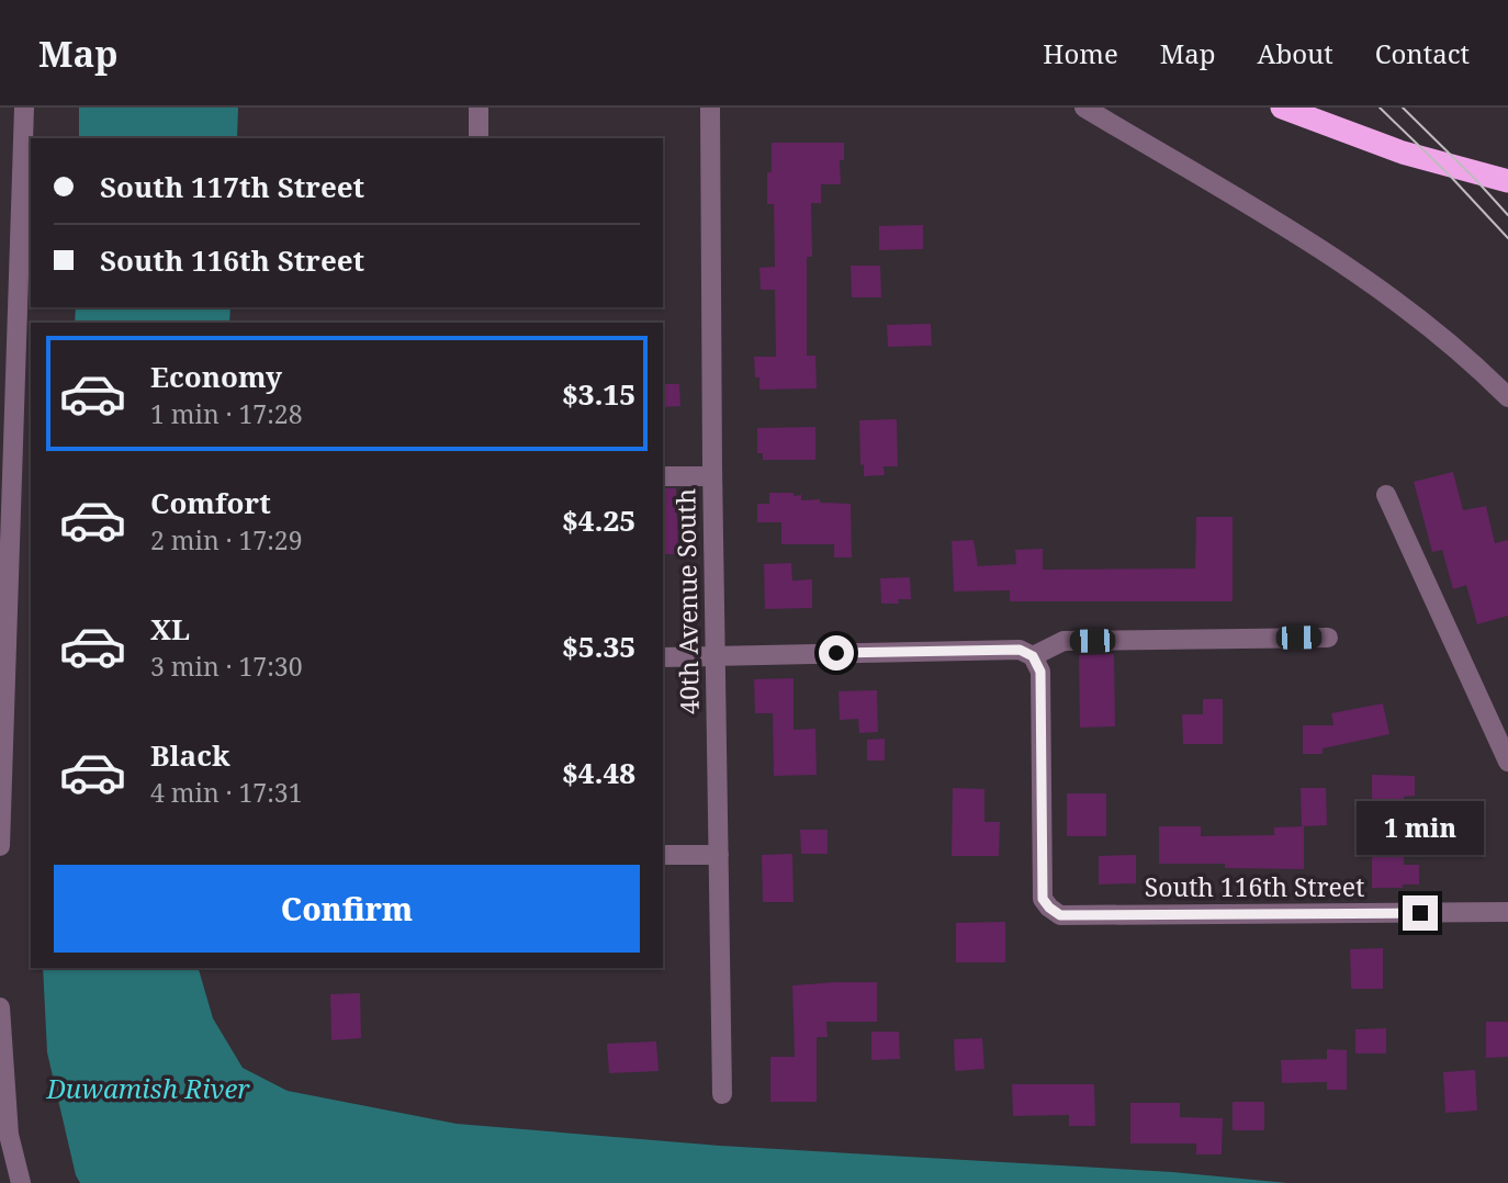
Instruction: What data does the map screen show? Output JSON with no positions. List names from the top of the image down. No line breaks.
{"streets":{"street":["40th Avenue South","South 116th Street"]},"water":["Duwamish River"],"page":{"header":"Map","nav":["Home","Map","About","Contact"],"banner":["South 117th Street","South 116th Street"],"list":[{"name":"Economy","note":"1 min · 17:28","value":"$3.15"},{"name":"Comfort","note":"2 min · 17:29","value":"$4.25"},{"name":"XL","note":"3 min · 17:30","value":"$5.35"},{"name":"Black","note":"4 min · 17:31","value":"$4.48"}],"bubble":"1 min","buttons":"Confirm"}}
